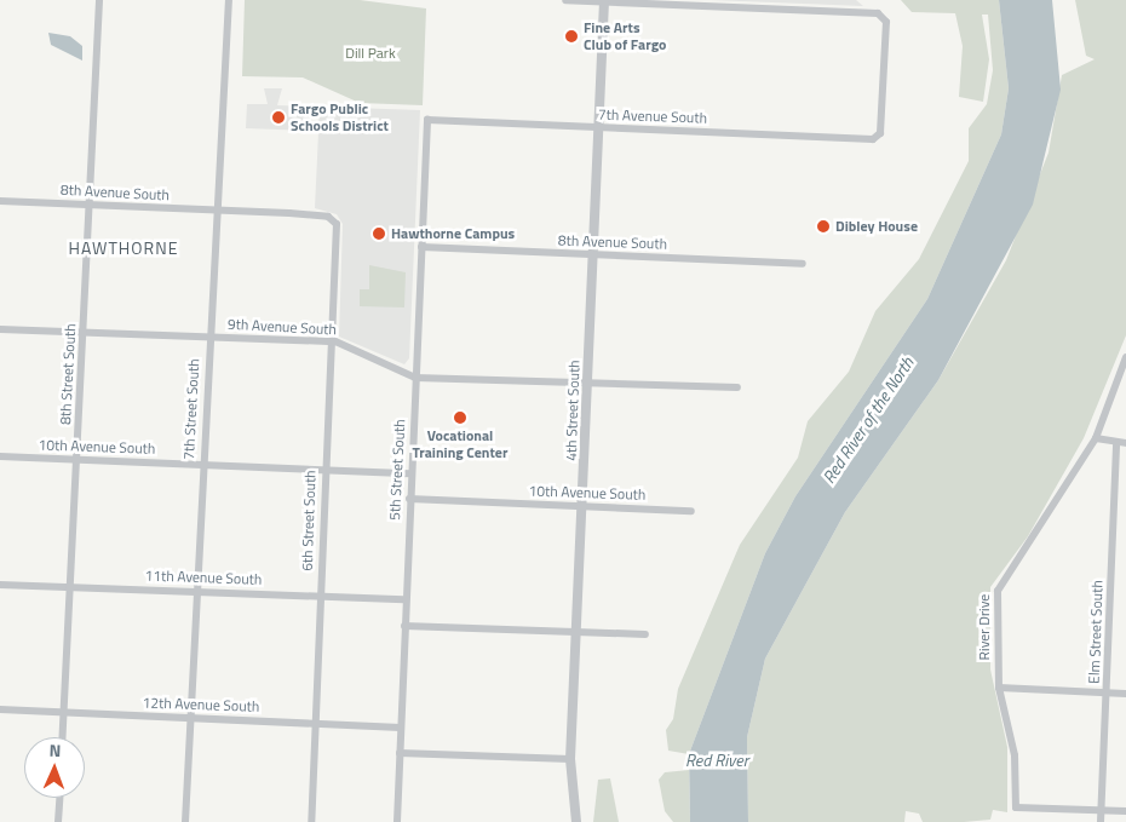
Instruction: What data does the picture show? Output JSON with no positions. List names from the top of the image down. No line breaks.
{"streets":{"street":["7th Avenue South","8th Avenue South","9th Avenue South","8th Street South","7th Street South","4th Street South","10th Avenue South","5th Street South","6th Street South","11th Avenue South","River Drive","Elm Street South","12th Avenue South"]},"crossings":[["7th Avenue South","4th Street South"],["7th Avenue South","5th Street South"],["8th Avenue South","8th Street South"],["8th Avenue South","7th Street South"],["8th Avenue South","4th Street South"],["8th Avenue South","5th Street South"],["8th Avenue South","6th Street South"],["9th Avenue South","8th Street South"],["9th Avenue South","7th Street South"],["9th Avenue South","4th Street South"],["9th Avenue South","5th Street South"],["9th Avenue South","6th Street South"],["8th Street South","10th Avenue South"],["8th Street South","11th Avenue South"],["8th Street South","12th Avenue South"],["7th Street South","10th Avenue South"],["7th Street South","11th Avenue South"],["7th Street South","12th Avenue South"],["4th Street South","10th Avenue South"],["10th Avenue South","5th Street South"],["10th Avenue South","6th Street South"],["5th Street South","11th Avenue South"],["5th Street South","12th Avenue South"],["6th Street South","11th Avenue South"],["6th Street South","12th Avenue South"],["River Drive","Elm Street South"]],"districts":["HAWTHORNE"],"water":["Red River of the North","Red River"],"parks":["Dill Park"],"places":["Fine Arts Club of Fargo","Fargo Public Schools District","Dibley House","Hawthorne Campus","Vocational Training Center"],"north":"top"}
